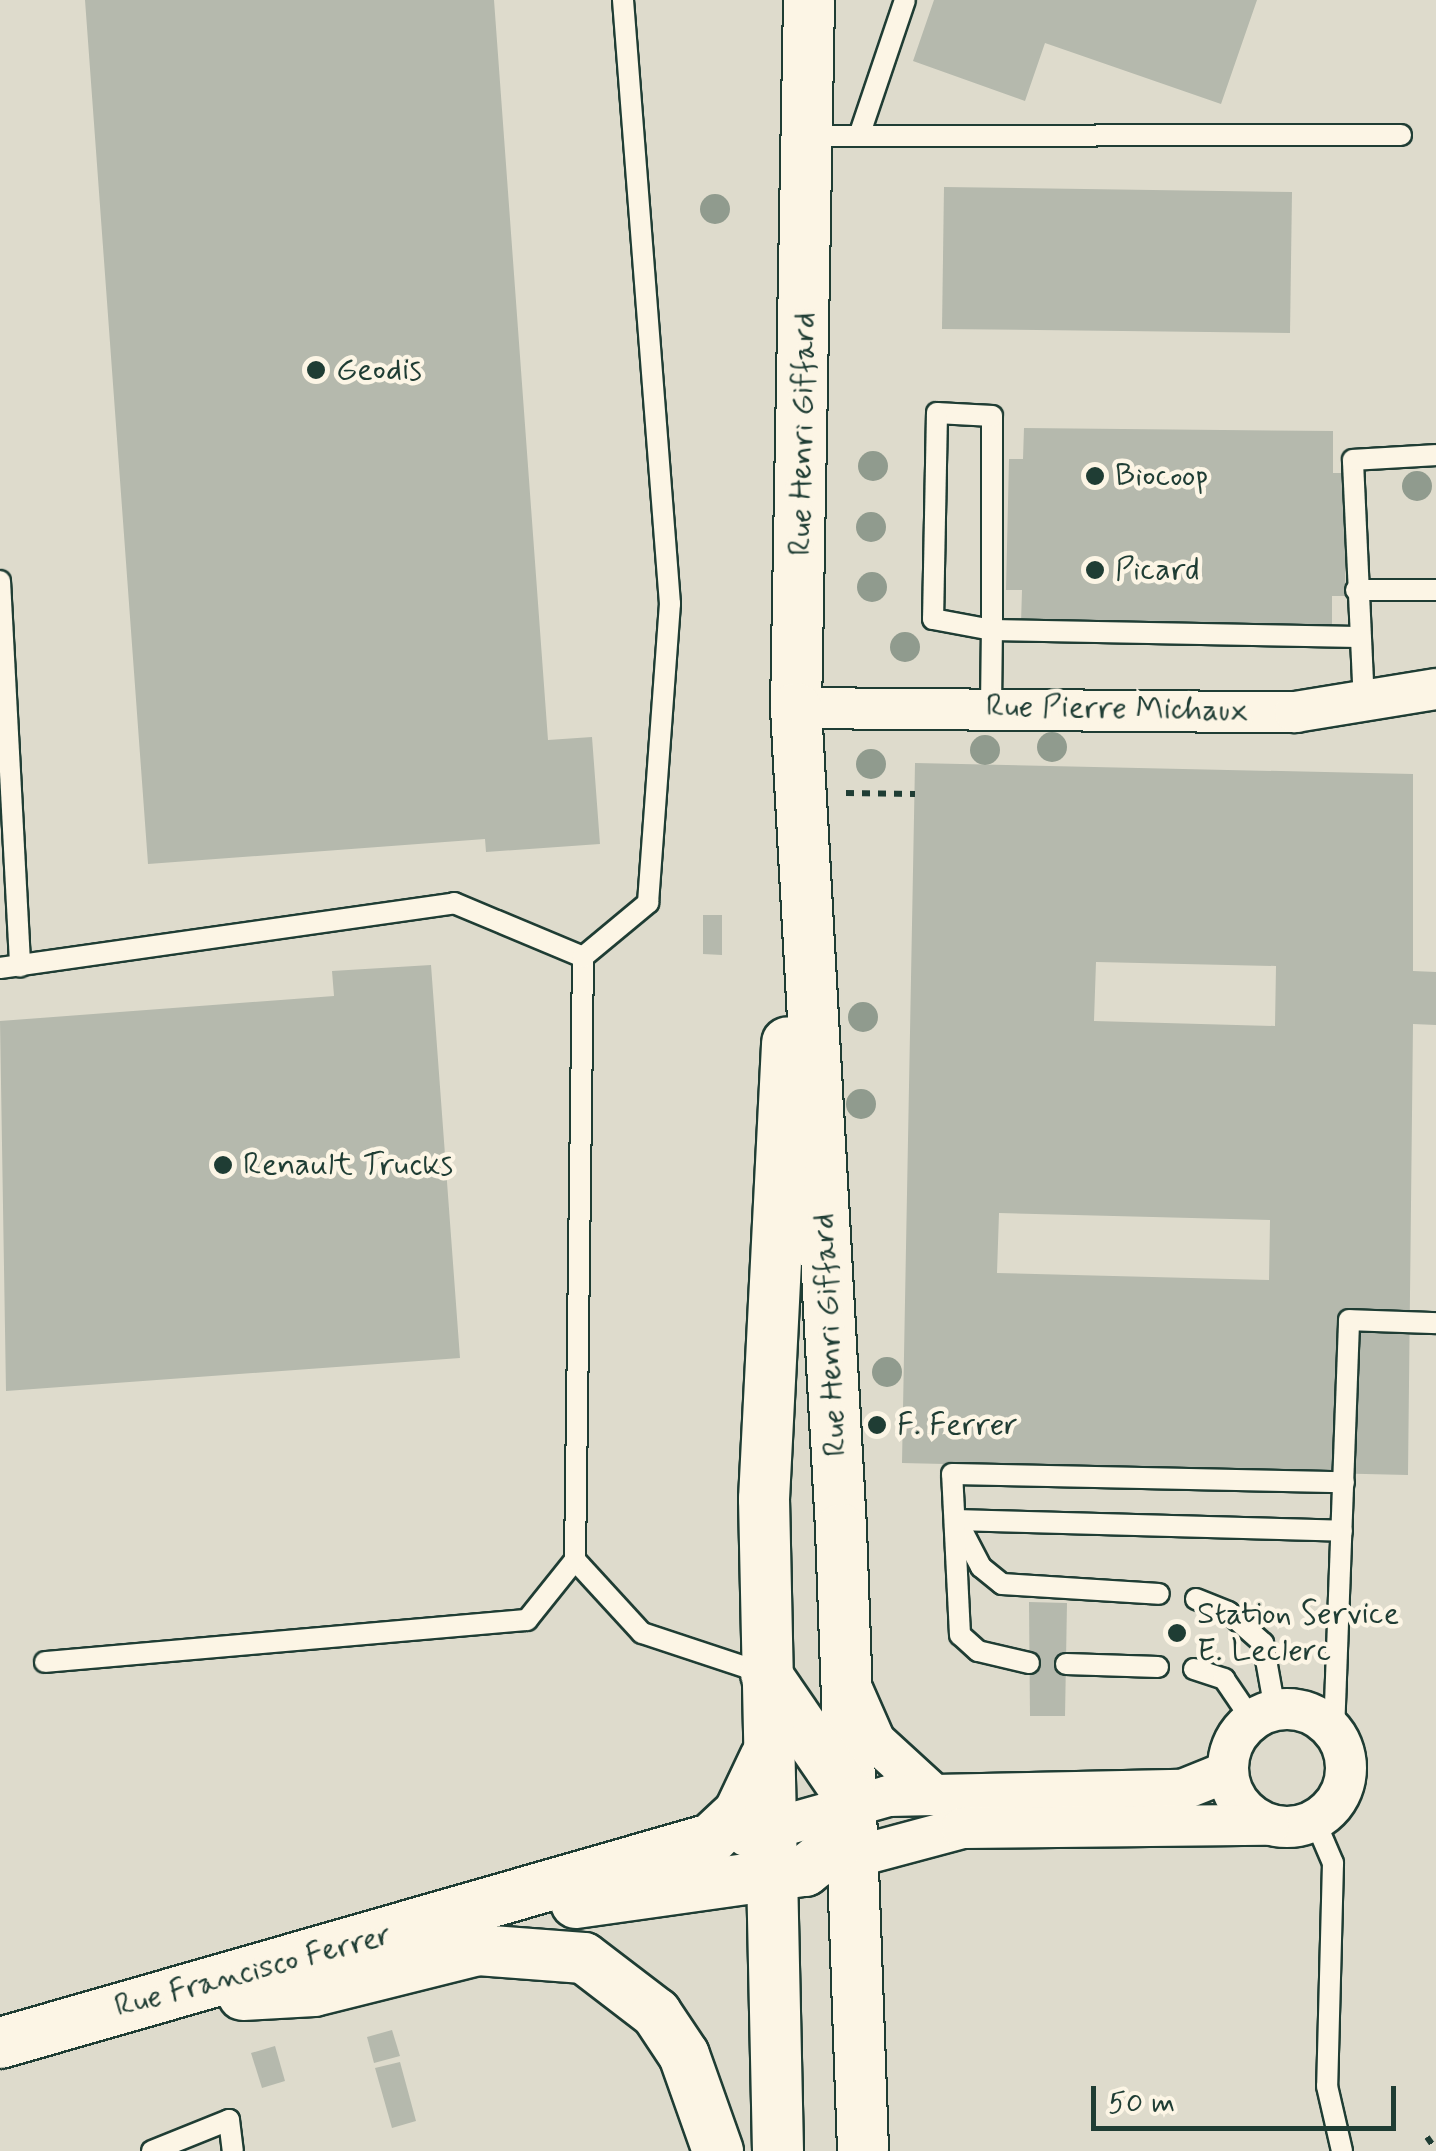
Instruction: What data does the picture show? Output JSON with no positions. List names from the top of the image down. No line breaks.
{"streets":{"street":["Rue Henri Giffard","Rue Pierre Michaux","Rue Francisco Ferrer"]},"crossings":[["Rue Henri Giffard","Rue Pierre Michaux"]],"places":["Geodis","Biocoop","Picard","Renault Trucks","F. Ferrer","Station Service E. Leclerc"],"scale_bar":"50 m"}
